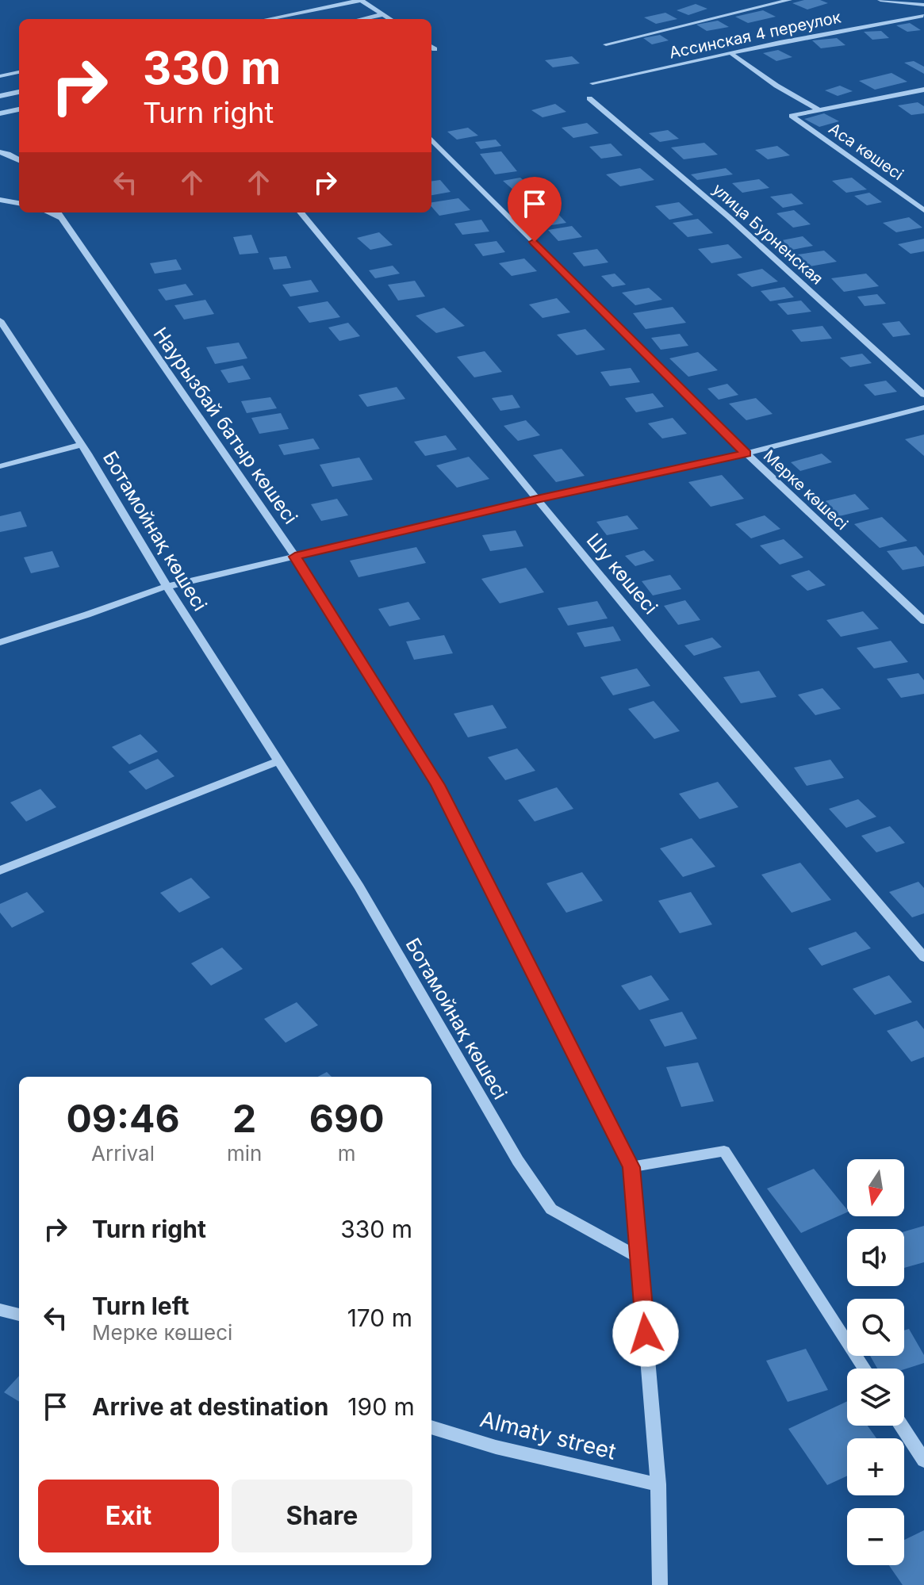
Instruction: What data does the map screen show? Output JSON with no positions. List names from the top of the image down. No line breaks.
{"streets":{"street":["Ассинская 4 переулок","Аса көшесі","улица Бурненская","Наурызбай батыр көшесі","Мерке көшесі","Ботамойнақ көшесі","Шу көшесі","Almaty street"]},"crossings":[["Ассинская 4 переулок","Аса көшесі"],["Наурызбай батыр көшесі","Ботамойнақ көшесі"],["Наурызбай батыр көшесі","Almaty street"]],"north":"bottom","page":{"turn":["330 m","Turn right"],"eta":["09:46","Arrival","2","min","690","m"],"map_buttons":["+","−"],"list":[{"name":"Turn right","value":"330 m"},{"name":"Turn left","note":"Мерке көшесі","value":"170 m"},{"name":"Arrive at destination","value":"190 m"}],"buttons":["Exit","Share"]}}
